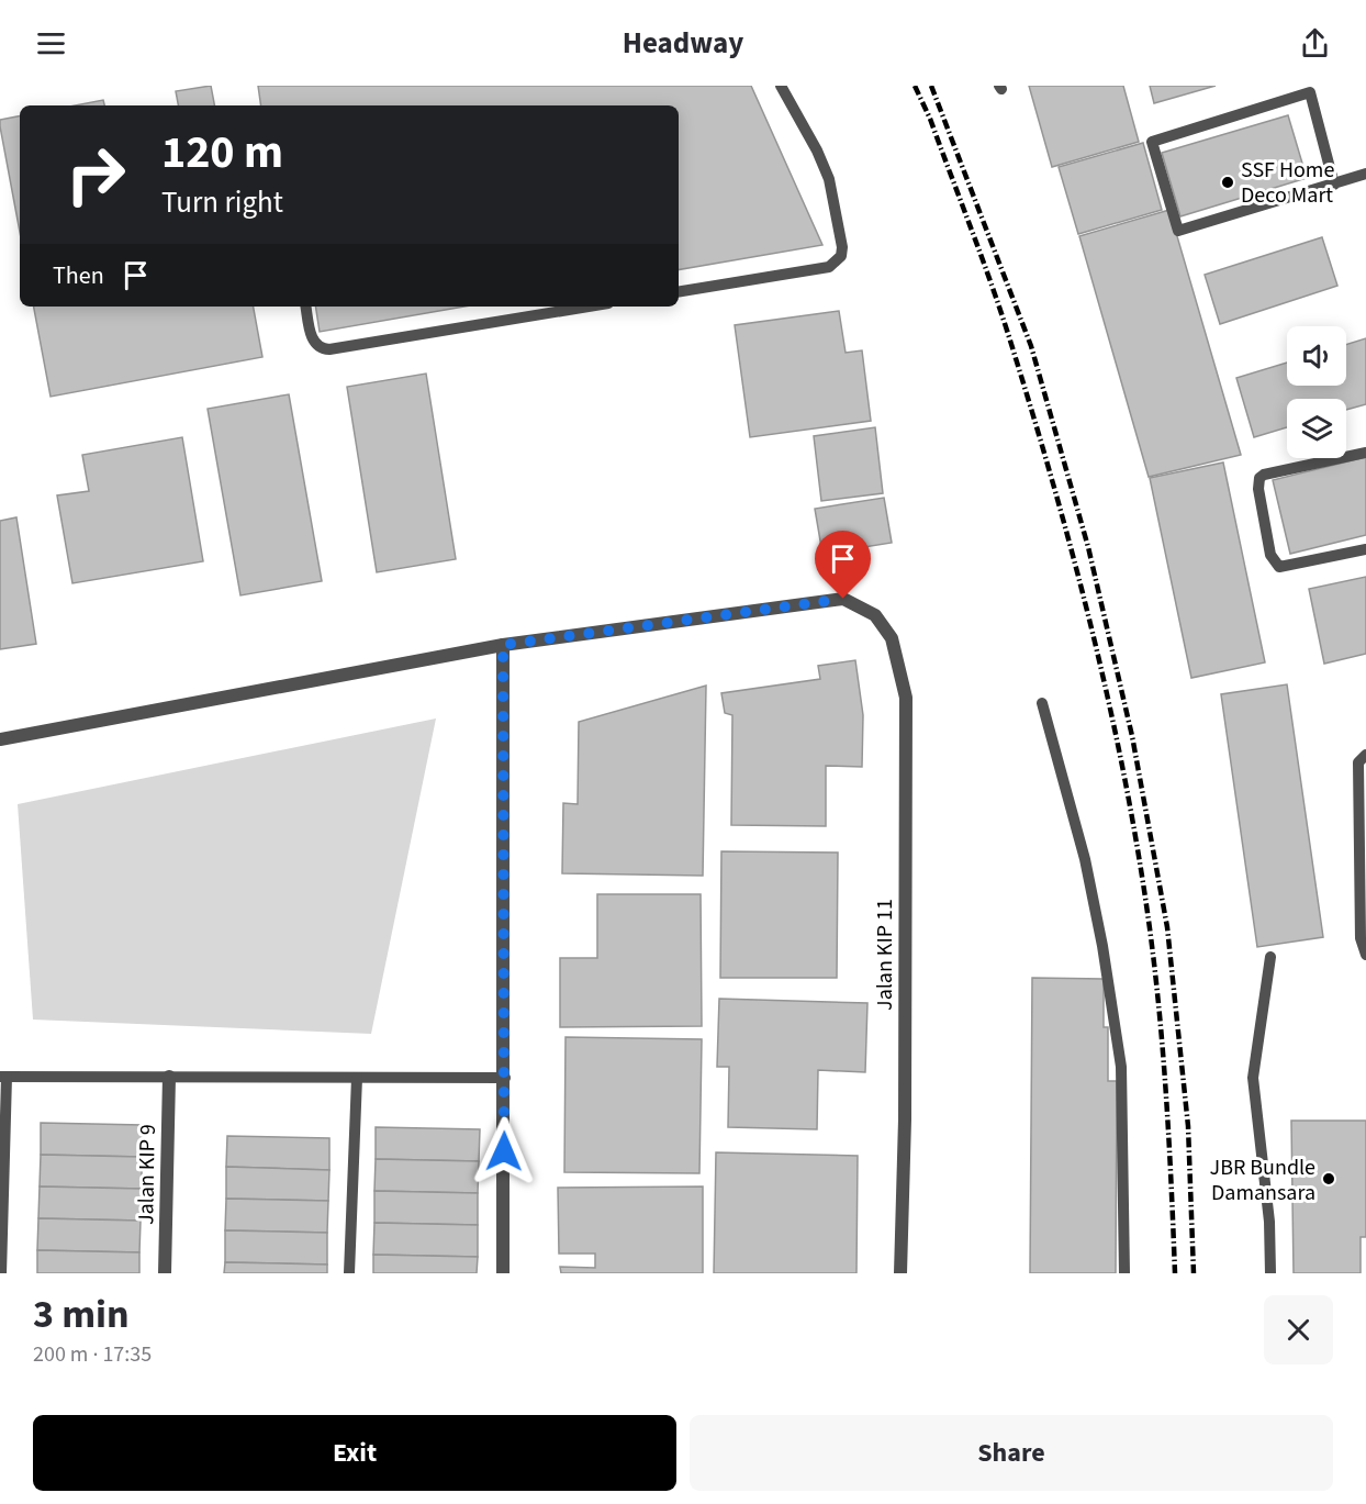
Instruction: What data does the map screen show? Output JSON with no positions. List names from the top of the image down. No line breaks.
{"streets":{"street":["Jalan KIP 11","Jalan KIP 9"]},"places":["SSF Home Deco Mart","JBR Bundle Damansara"],"page":{"header":"Headway","turn":["120 m","Turn right"],"then":"Then","heading":["3 min","200 m · 17:35"],"buttons":["Exit","Share"]}}
